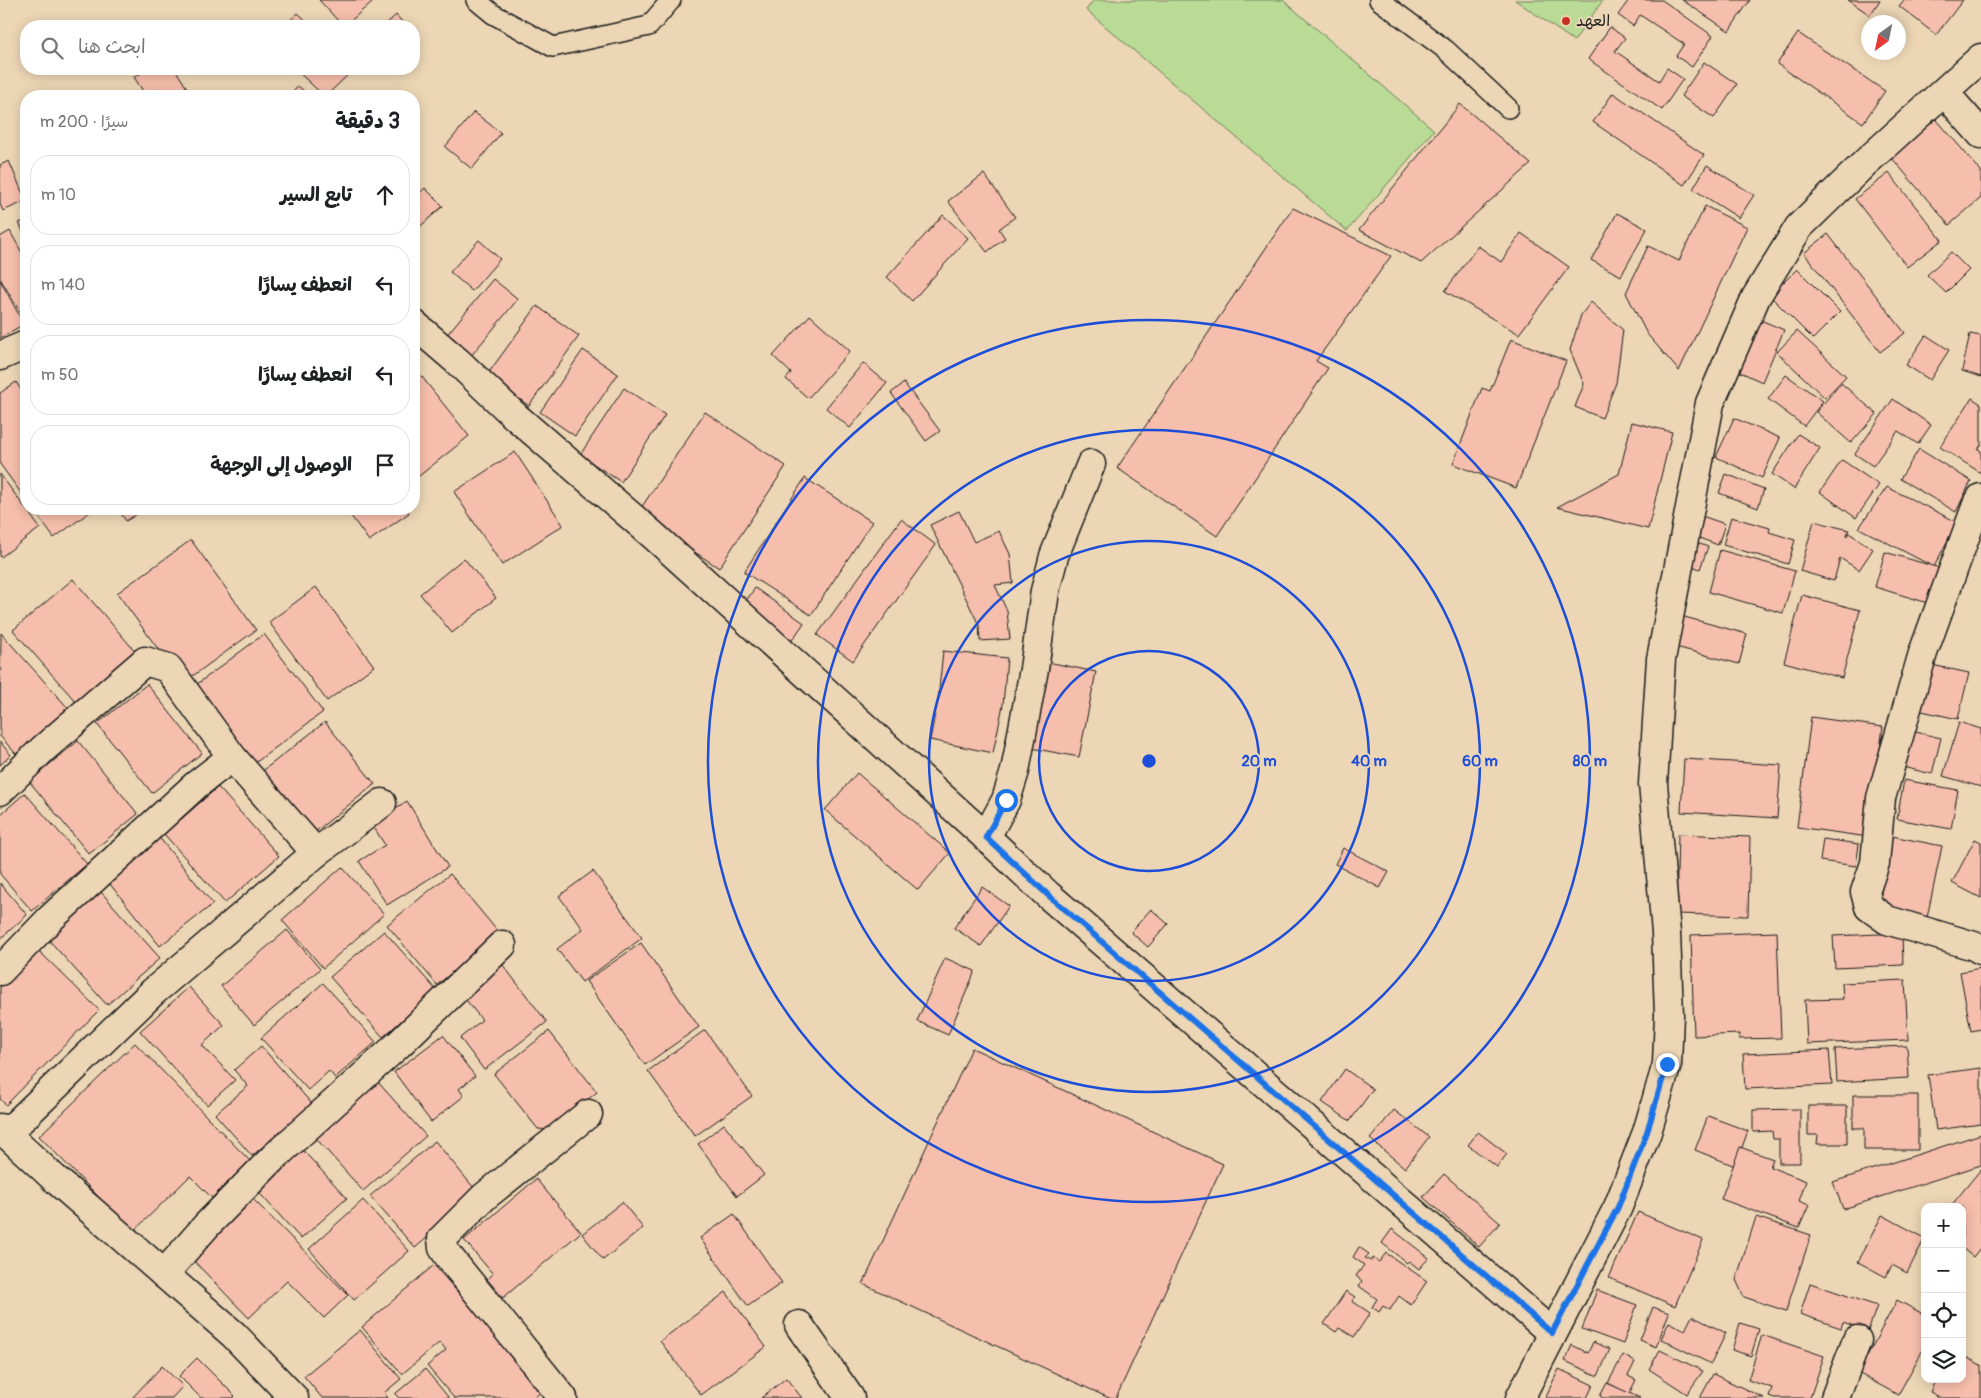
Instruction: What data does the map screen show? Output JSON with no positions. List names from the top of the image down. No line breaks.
{"places":["العهد"],"north":"bottom left","page":{"search":"ابحث هنا","heading":["3 دقيقة","سيرًا · 200 m"],"list":[["تابع السير","10 m"],["انعطف يسارًا","140 m"],["انعطف يسارًا","50 m"],"الوصول إلى الوجهة"],"map_buttons":["+","−"]},"rings":["20 m","40 m","60 m","80 m"]}
